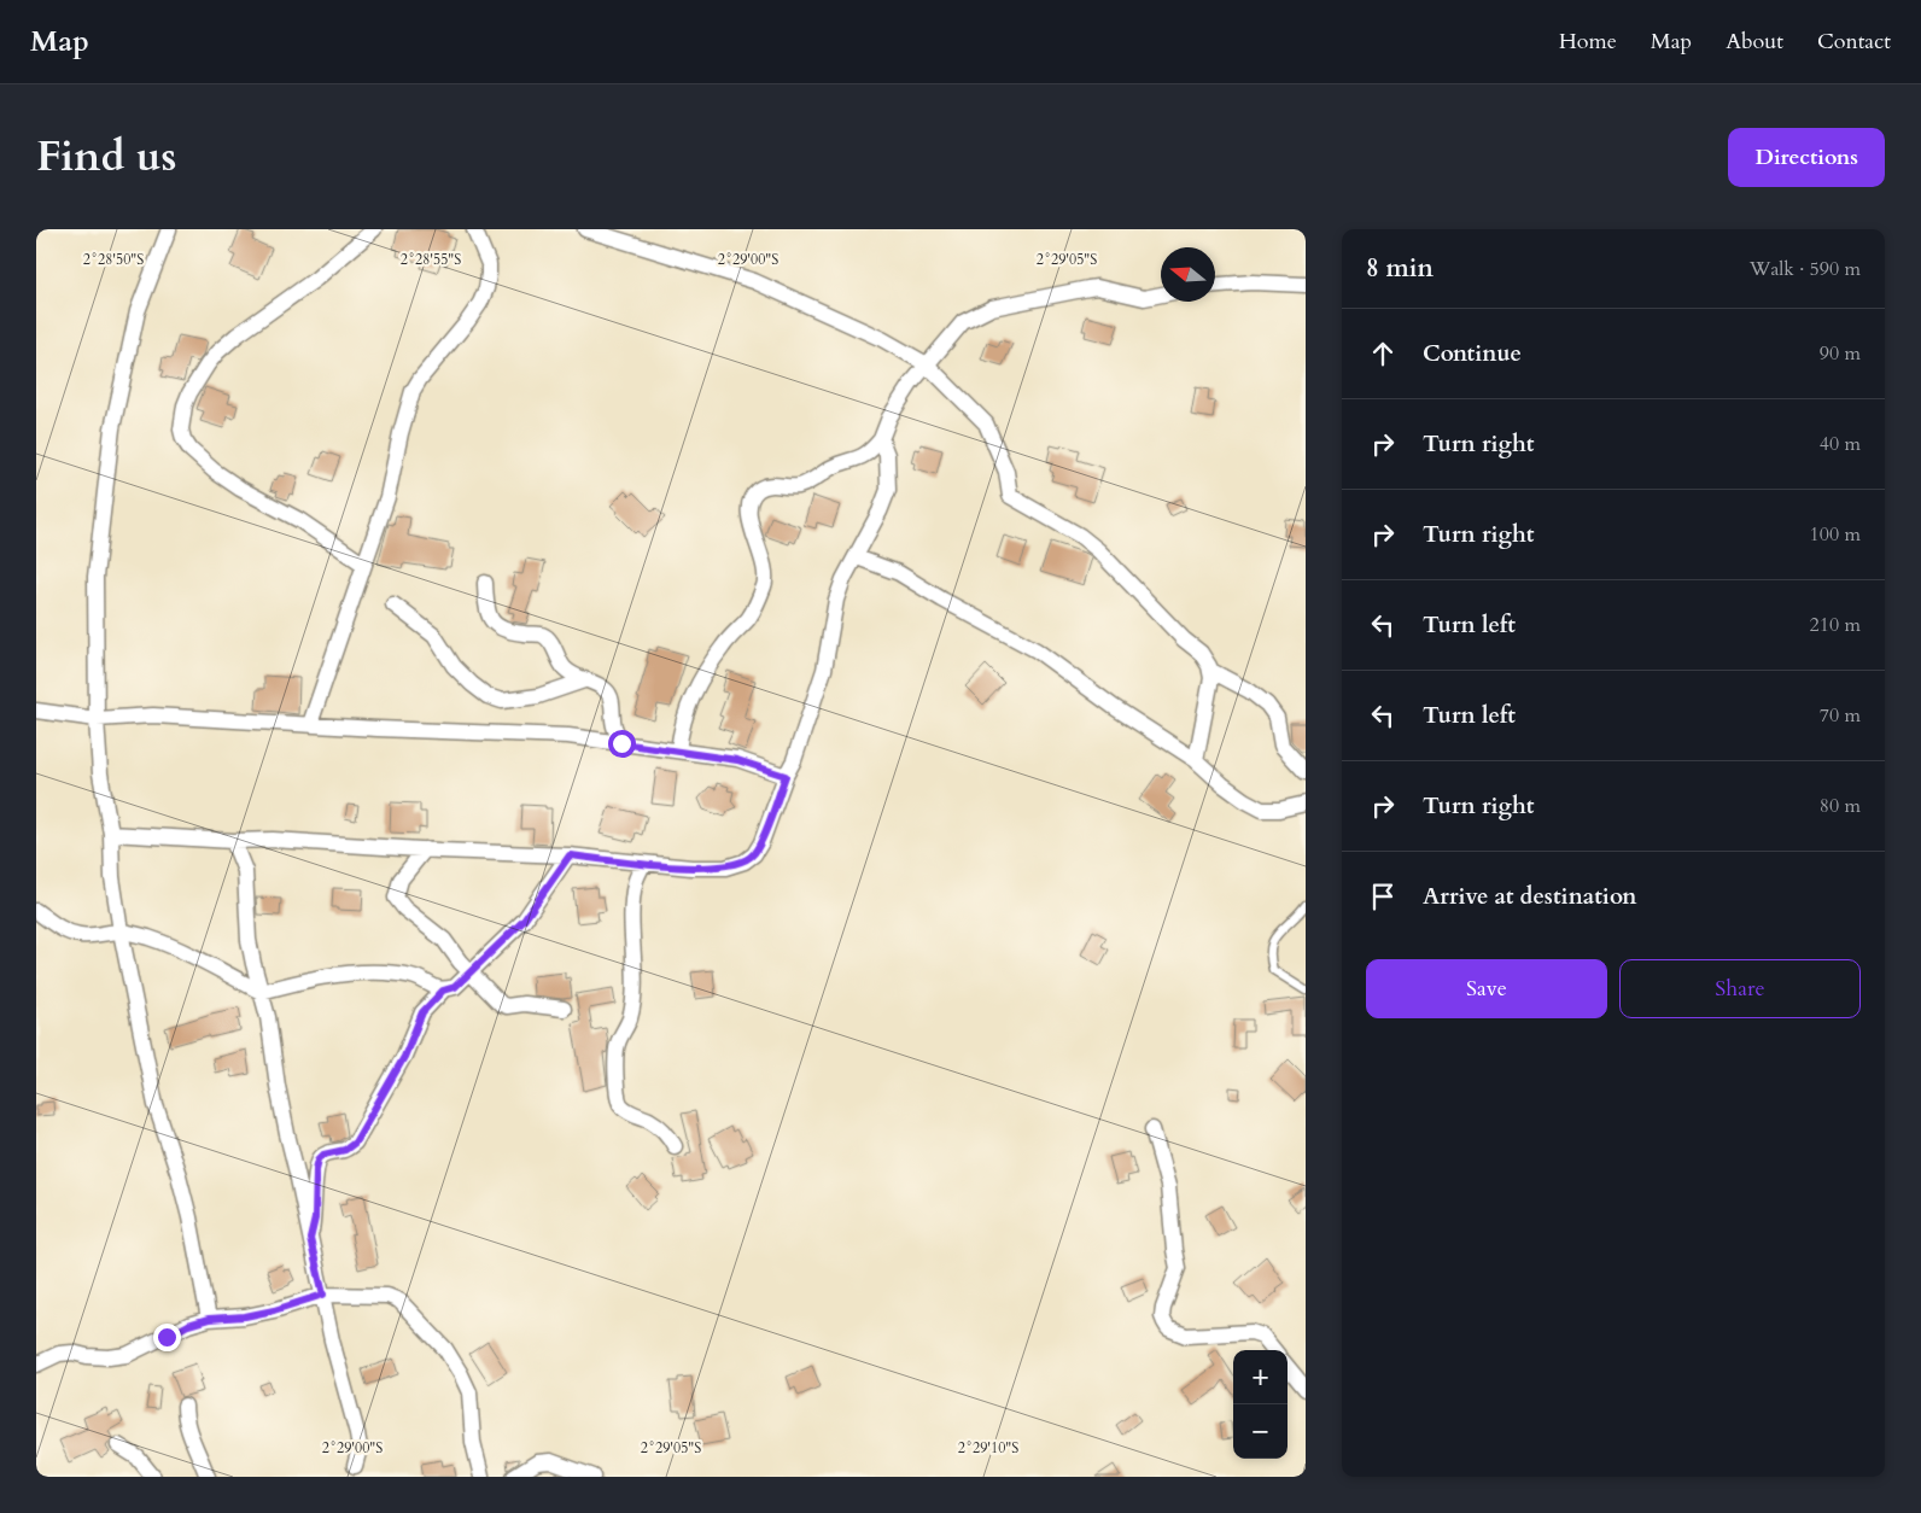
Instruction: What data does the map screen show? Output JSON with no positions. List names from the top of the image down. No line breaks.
{"north":"left","page":{"header":"Map","nav":["Home","Map","About","Contact"],"title":"Find us","buttons":["Directions",["Save","Share"]],"heading":["8 min","Walk · 590 m"],"list":[["Continue","90 m"],["Turn right","40 m"],["Turn right","100 m"],["Turn left","210 m"],["Turn left","70 m"],["Turn right","80 m"],"Arrive at destination"],"map_buttons":["+","−"]},"coordinates":["2°28'50\"S","2°28'55\"S","2°29'00\"S","2°29'05\"S","2°29'10\"S"]}
